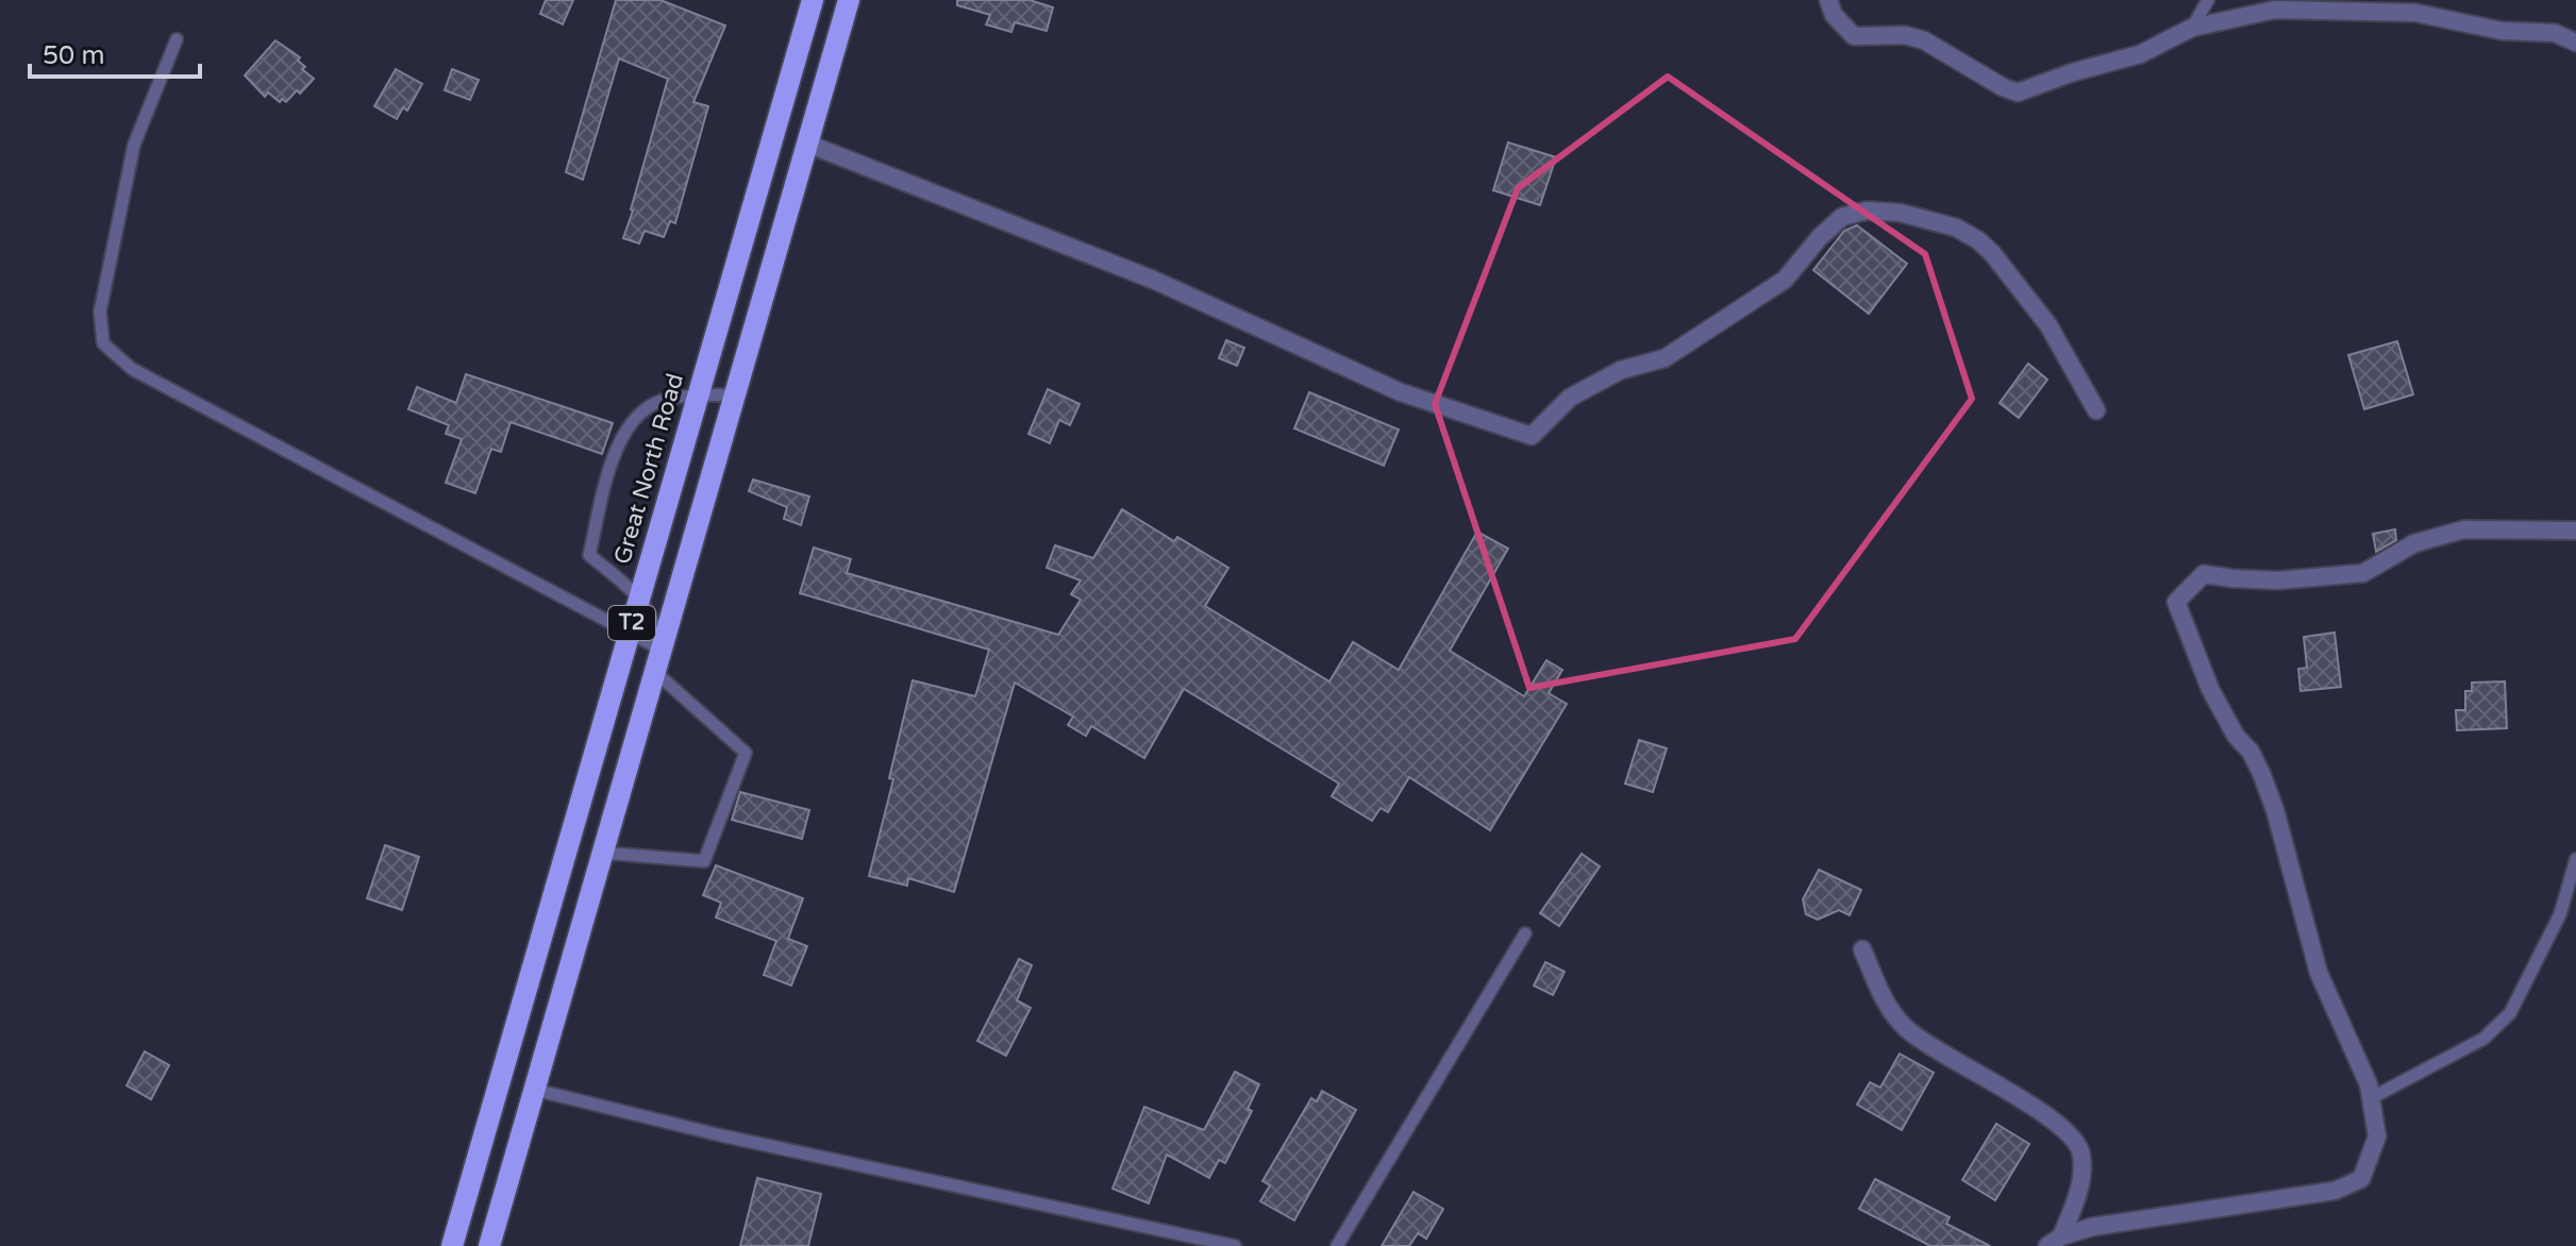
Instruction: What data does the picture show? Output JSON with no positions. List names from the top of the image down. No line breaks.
{"streets":{"main road":["Great North Road","T2"]},"scale_bar":"50 m"}
